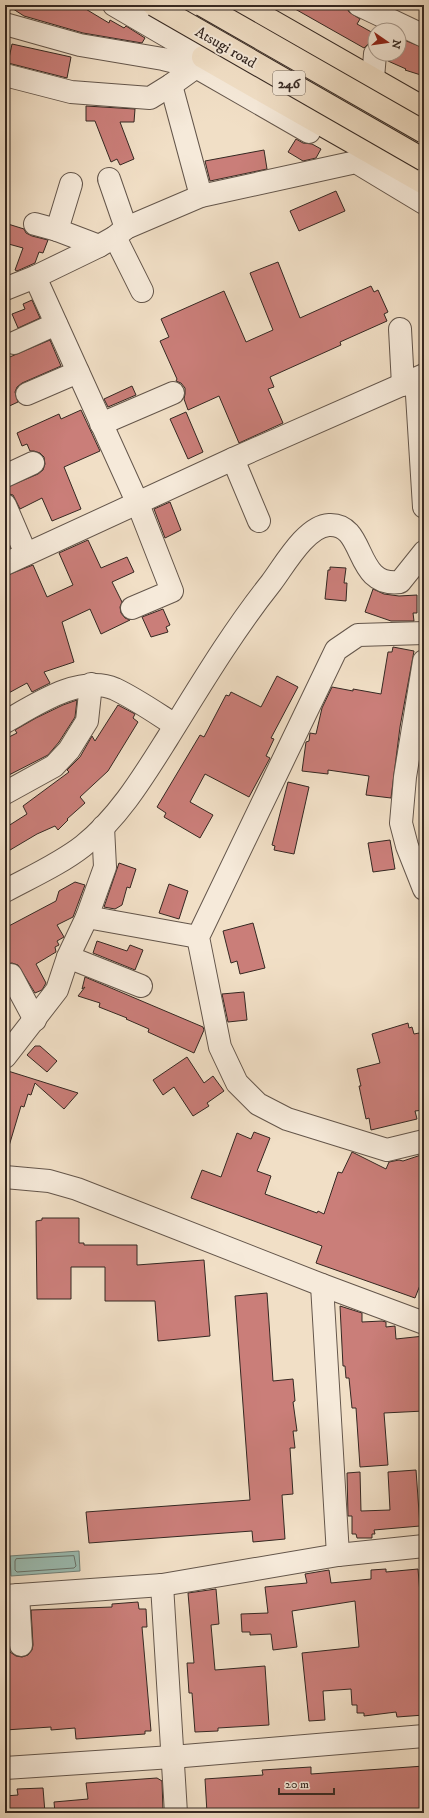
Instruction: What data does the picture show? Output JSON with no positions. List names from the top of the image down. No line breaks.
{"streets":{"highway":["Atsugi road","246"]},"scale_bar":"20 m","north":"right"}
